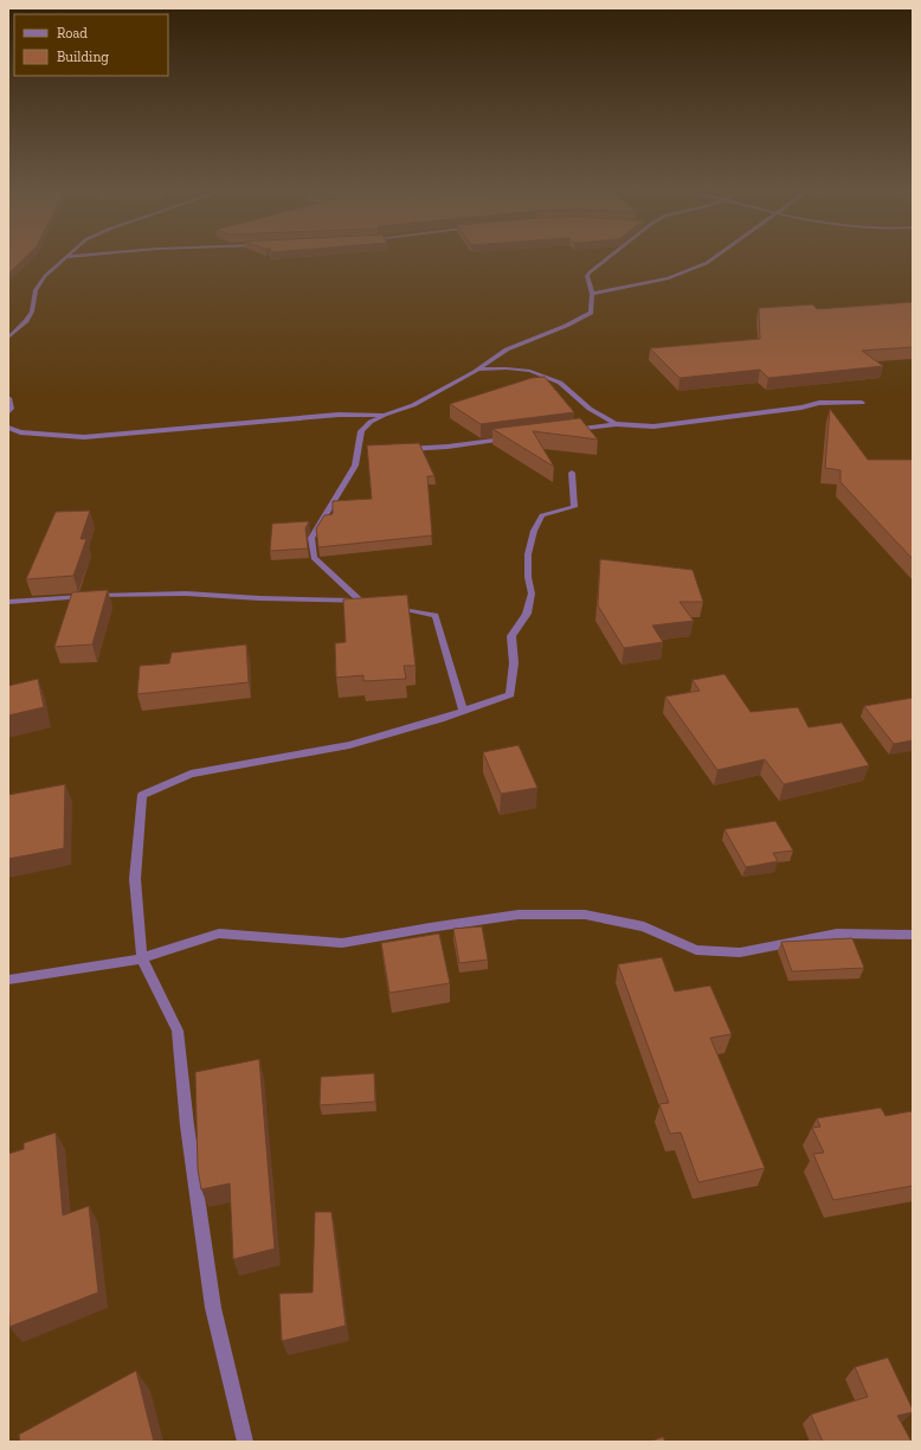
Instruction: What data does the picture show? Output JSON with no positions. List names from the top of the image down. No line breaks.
{"legend":["Road","Building"]}
